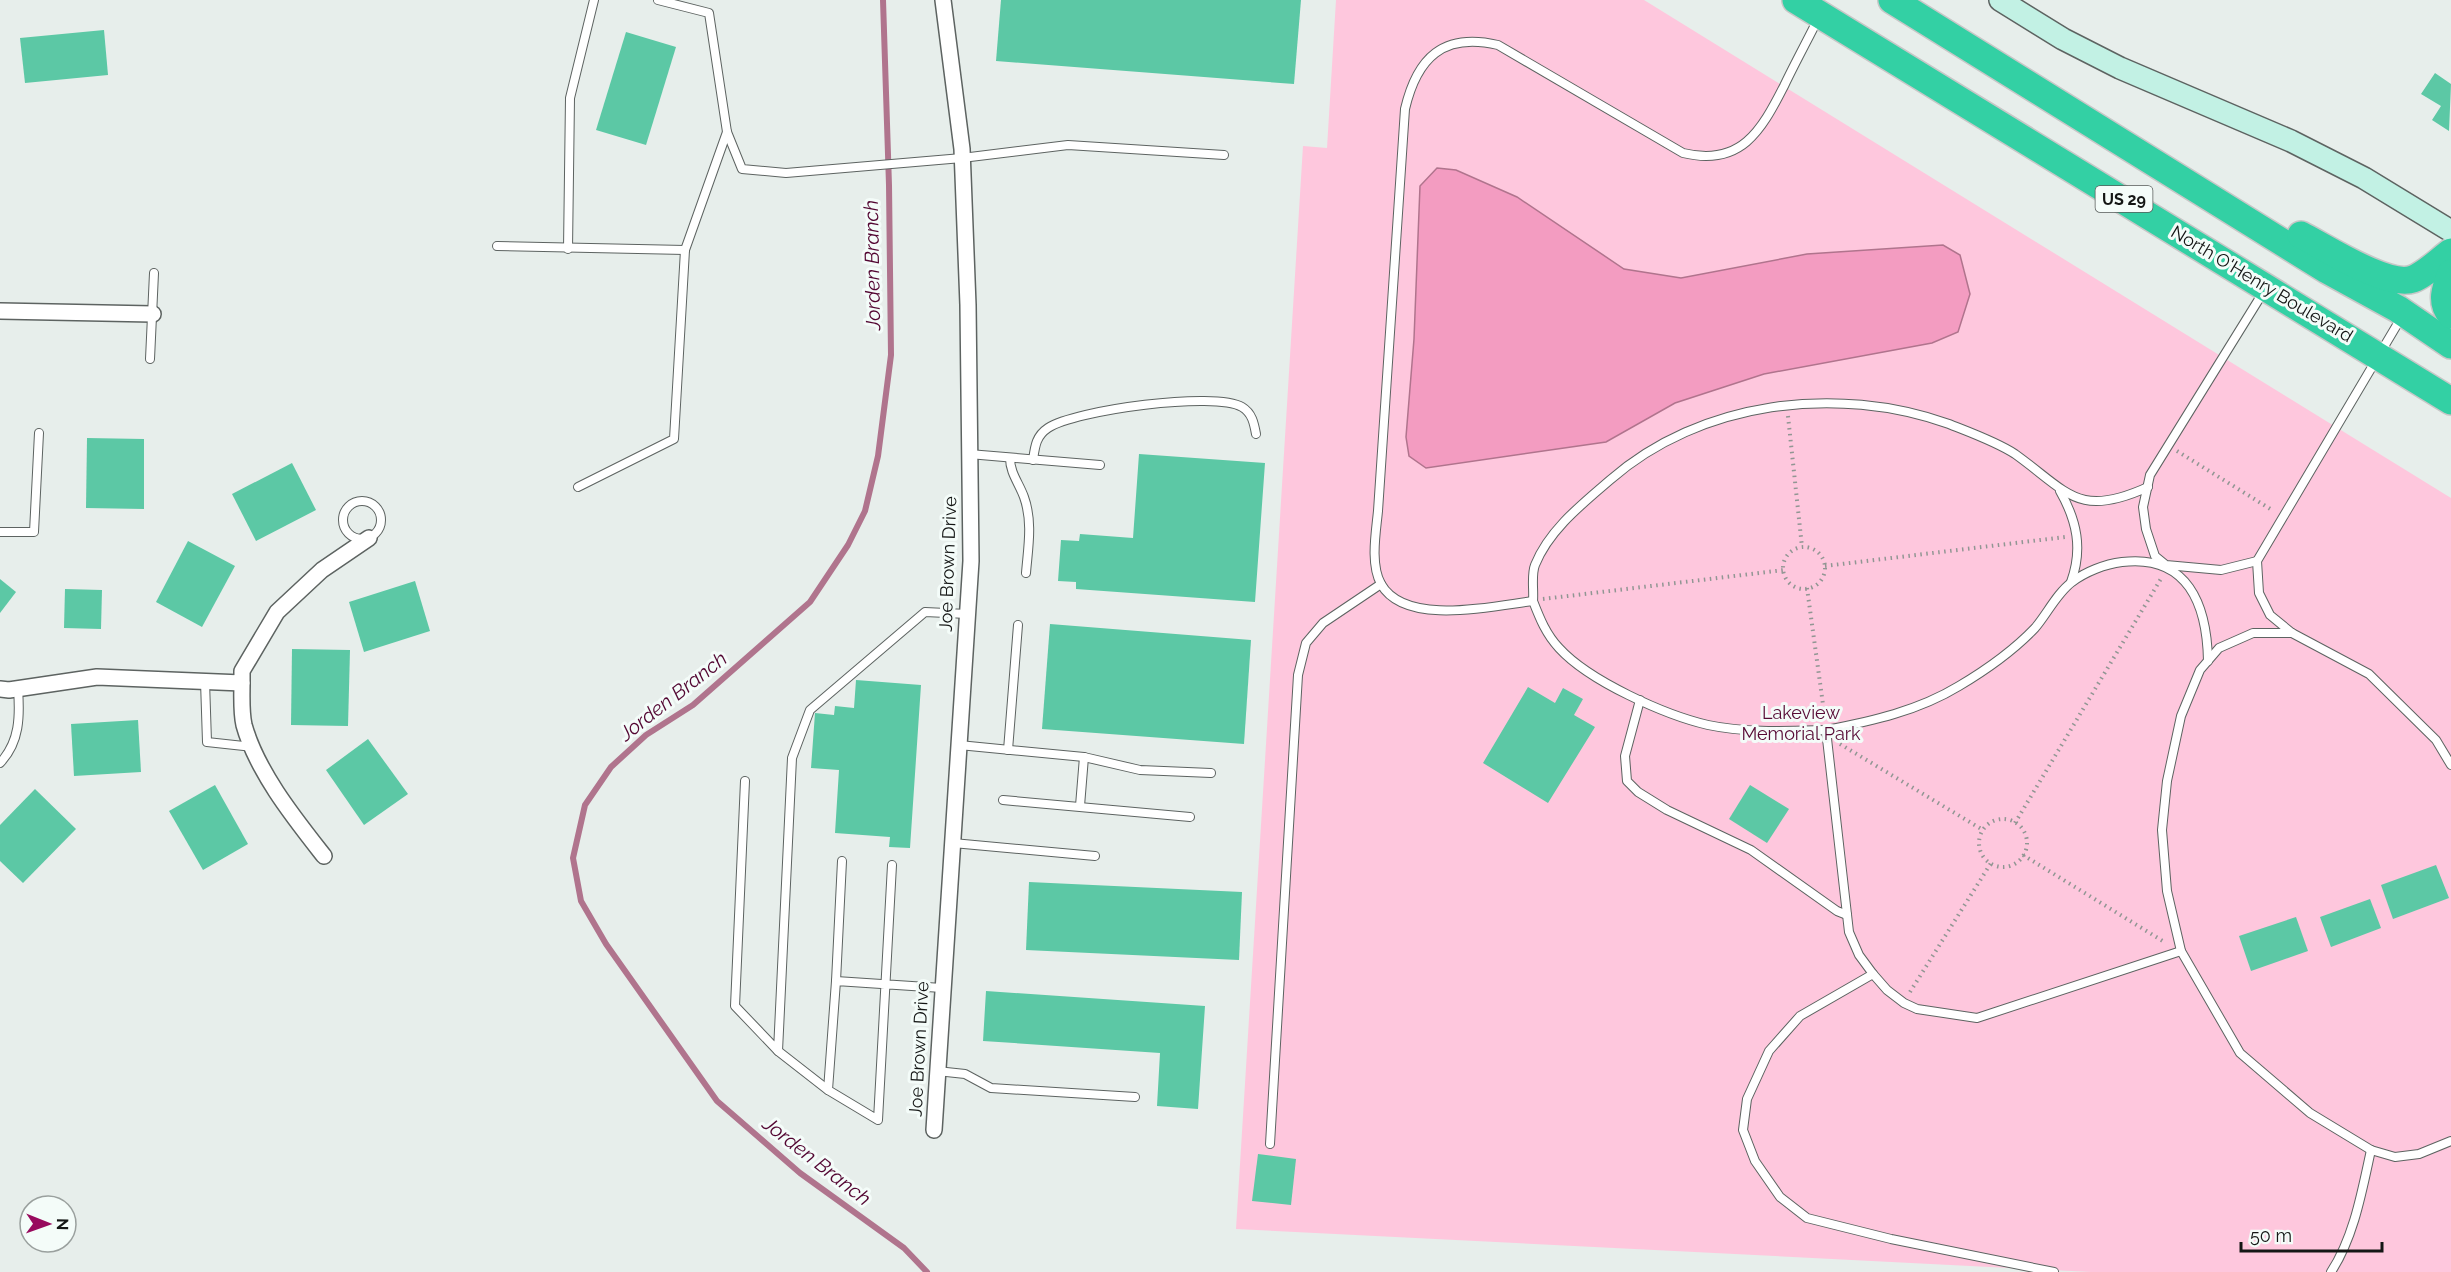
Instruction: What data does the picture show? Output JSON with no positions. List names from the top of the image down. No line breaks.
{"streets":{"highway":["US 29","North O'Henry Boulevard"],"street":["Joe Brown Drive"]},"water":["Jorden Branch"],"parks":["Lakeview Memorial Park"],"scale_bar":"50 m","north":"right"}
